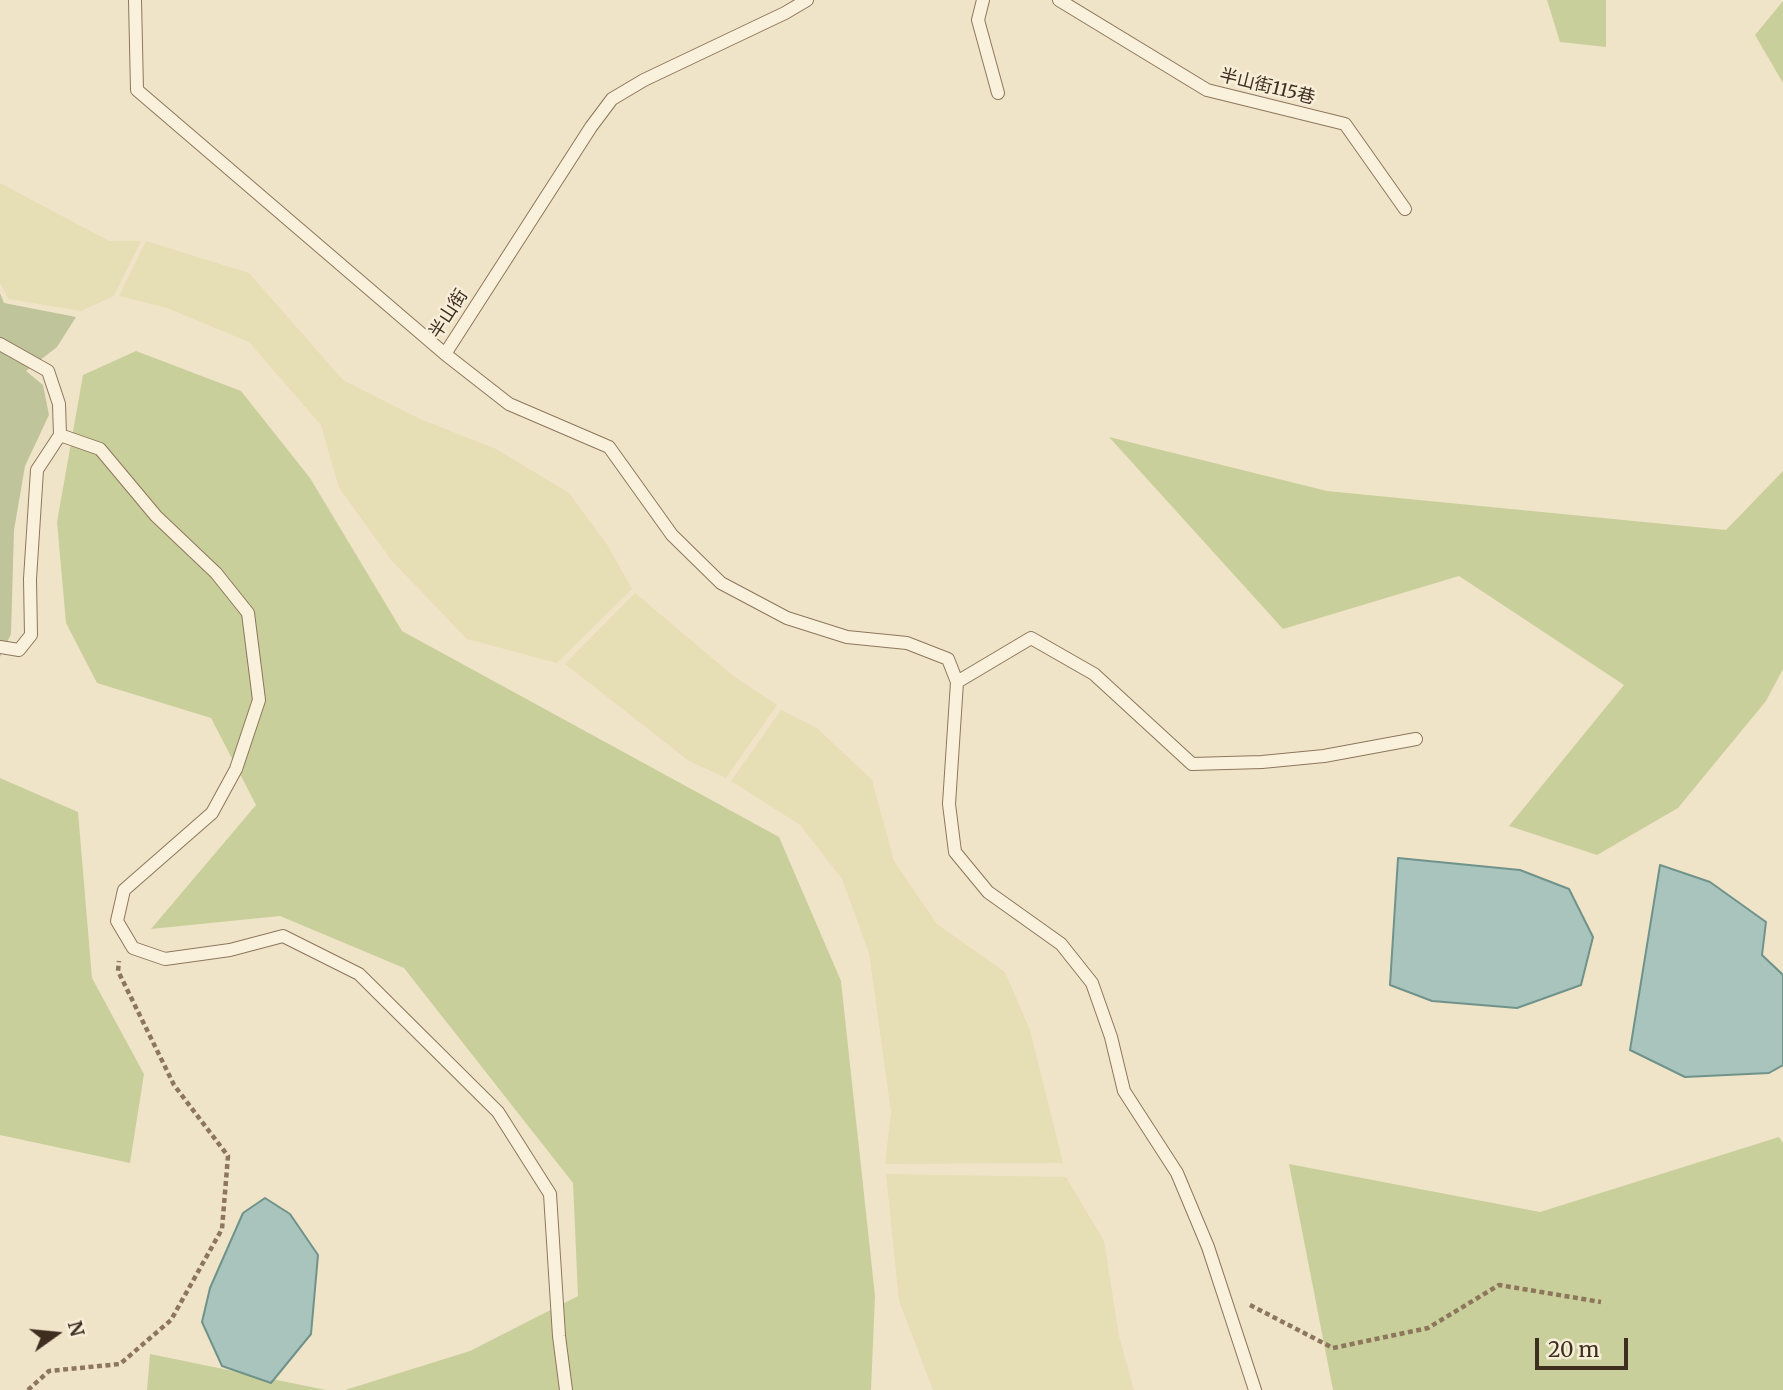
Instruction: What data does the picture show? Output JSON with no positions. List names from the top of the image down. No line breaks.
{"streets":{"lane":["半山街115巷","半山街"]},"scale_bar":"20 m","north":"right"}
